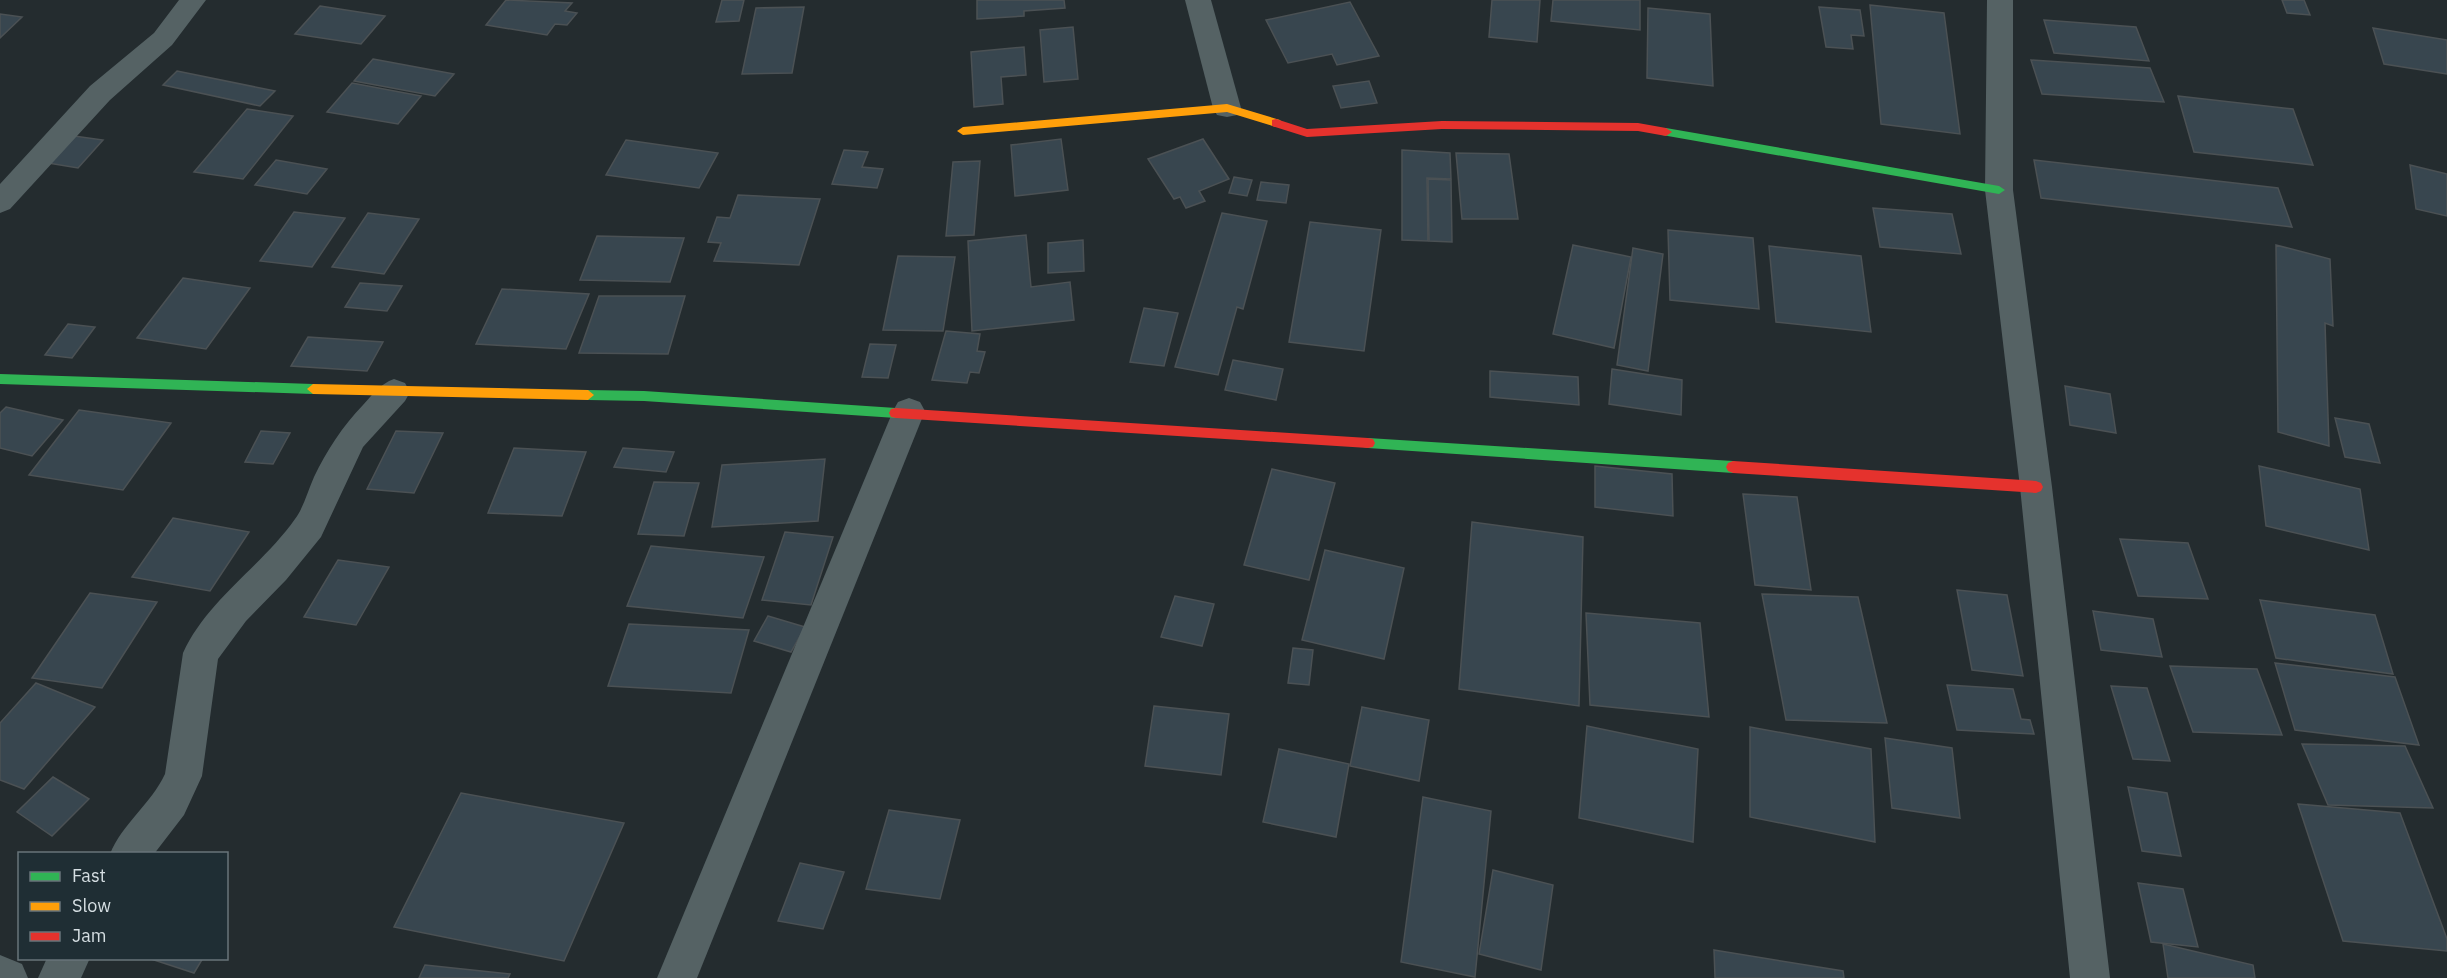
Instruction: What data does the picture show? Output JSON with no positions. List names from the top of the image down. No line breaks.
{"legend":["Fast","Slow","Jam"]}
